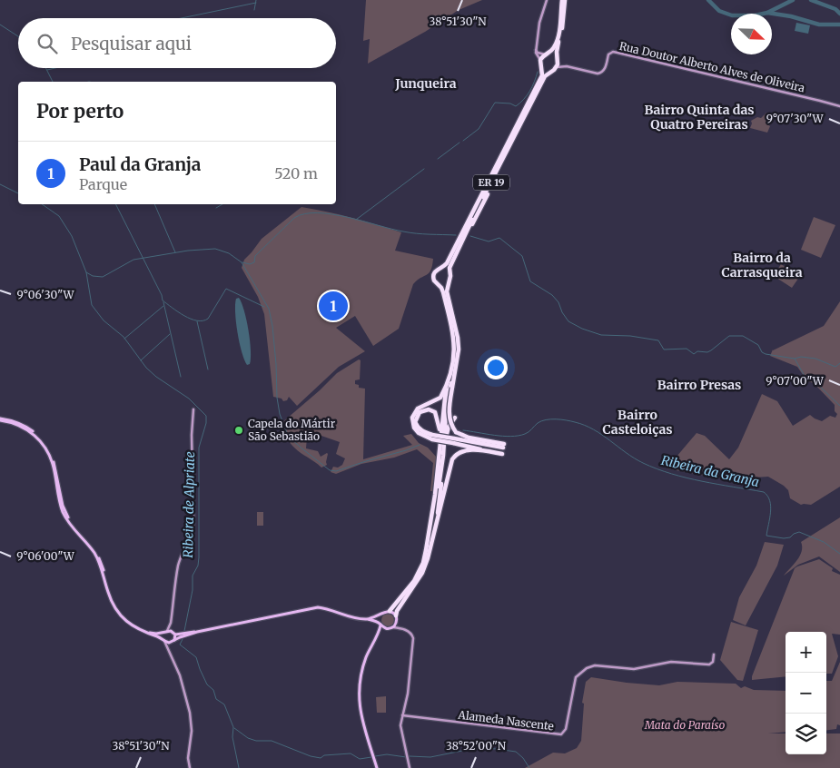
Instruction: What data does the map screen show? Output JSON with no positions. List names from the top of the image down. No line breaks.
{"streets":{"street":["Rua Doutor Alberto Alves de Oliveira","Alameda Nascente"]},"districts":["Junqueira","Bairro Quinta das Quatro Pereiras","Bairro da Carrasqueira","Bairro Presas","Bairro Casteloiças"],"water":["Ribeira da Granja","Ribeira de Alpriate"],"parks":["Mata do Paraíso"],"places":["Capela do Mártir São Sebastião"],"north":"bottom right","page":{"search":"Pesquisar aqui","heading":"Por perto","list":[{"mark":"1","name":"Paul da Granja","note":"Parque","value":"520 m"}],"pins":"1","map_buttons":["+","−"]},"coordinates":["38°51'30\"N","9°07'30\"W","9°06'30\"W","9°07'00\"W","9°06'00\"W","38°52'00\"N"]}
